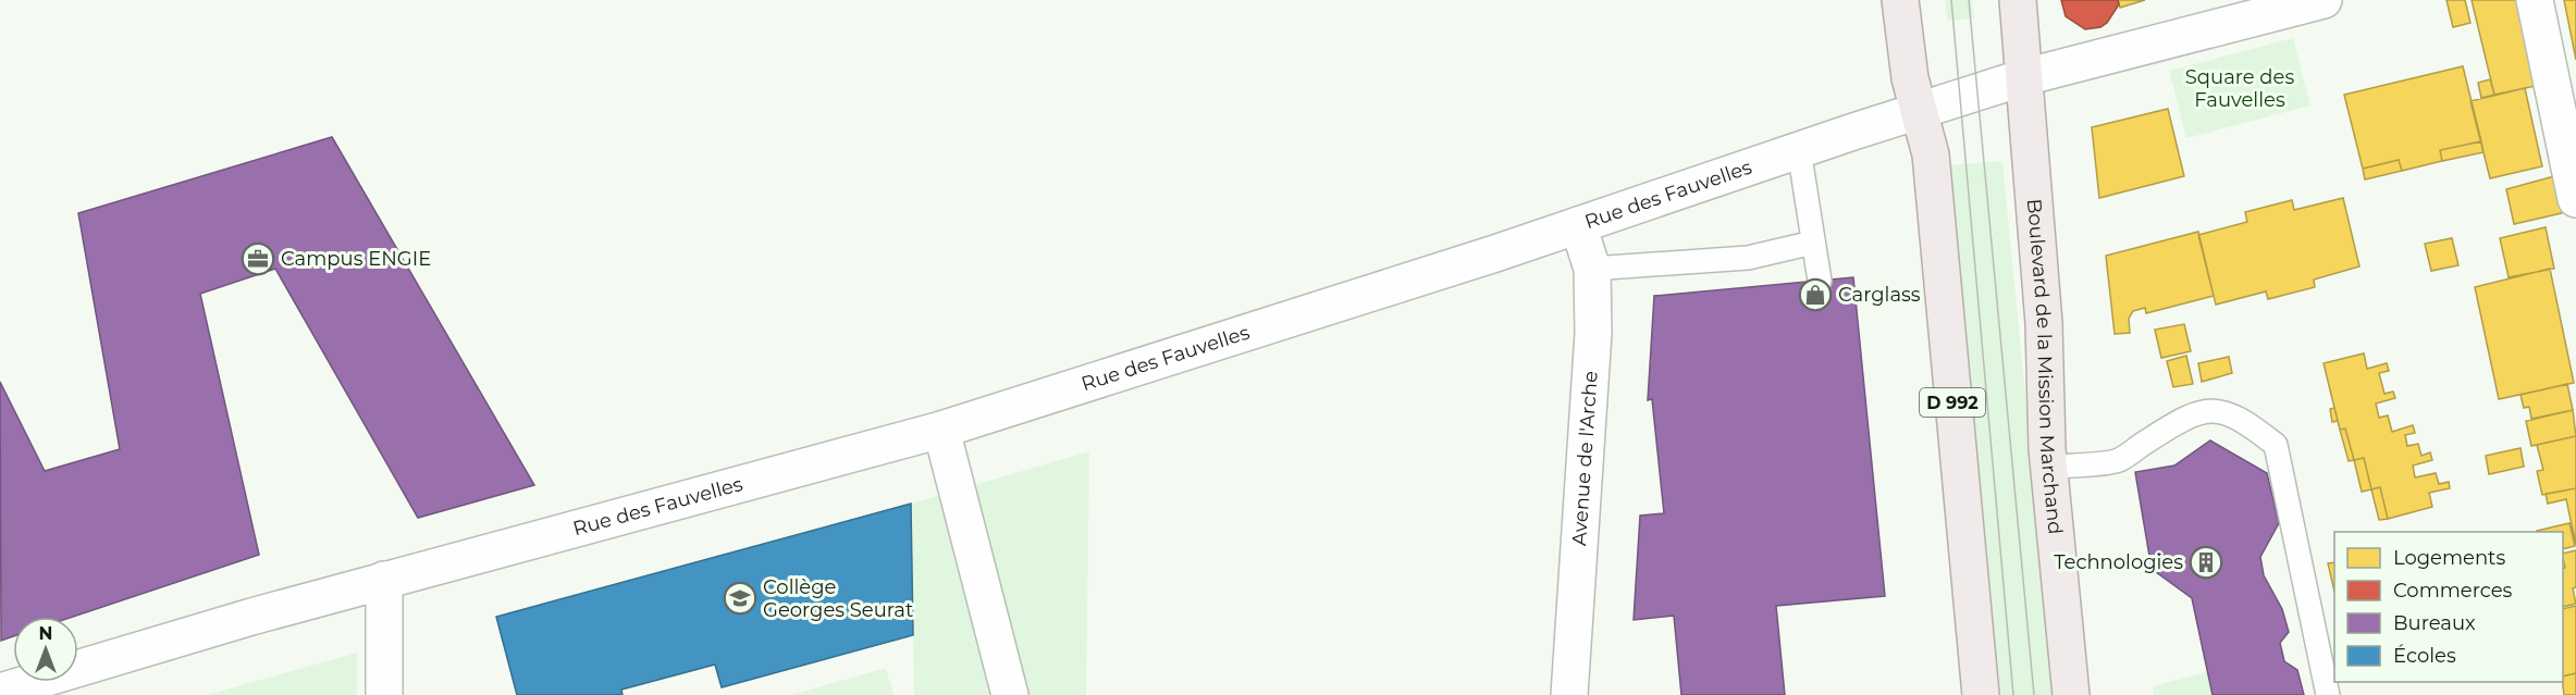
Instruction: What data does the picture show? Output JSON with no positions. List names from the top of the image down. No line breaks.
{"streets":{"main road":["Boulevard de la Mission Marchand","D 992"],"street":["Rue des Fauvelles","Avenue de l'Arche"]},"crossings":[["Rue des Fauvelles","Boulevard de la Mission Marchand"],["Rue des Fauvelles","D 992"],["Rue des Fauvelles","Avenue de l'Arche"]],"parks":["Square des Fauvelles"],"places":{"office":["Campus ENGIE"],"shop":["Carglass"],"building":["Technologies"],"school or university":["Collège Georges Seurat"]},"legend":["Logements","Commerces","Bureaux","Écoles"],"north":"top"}
